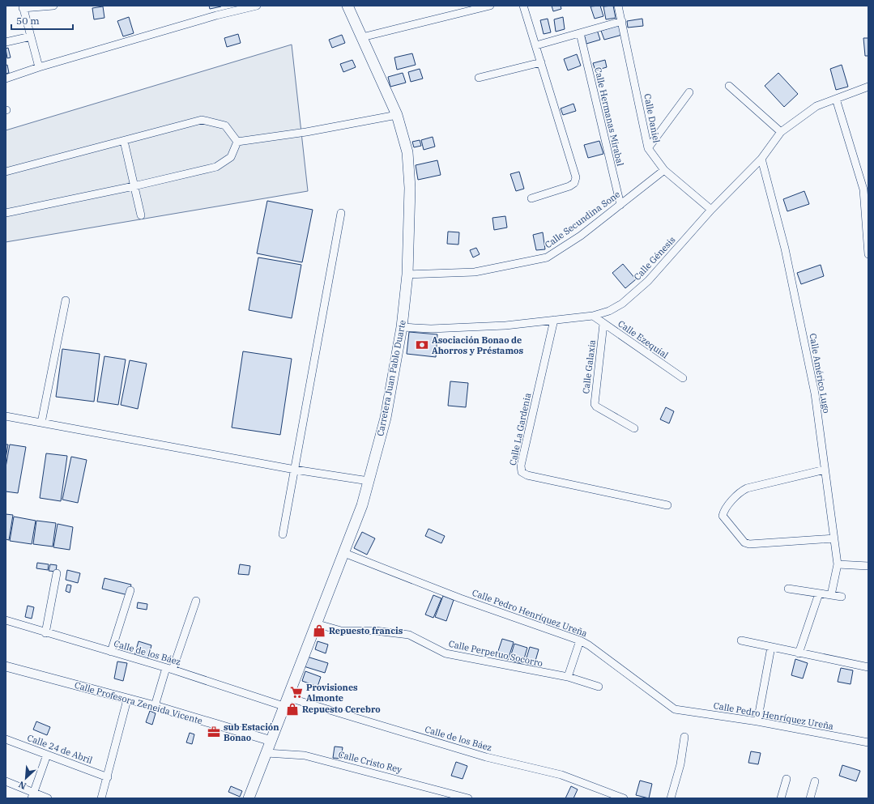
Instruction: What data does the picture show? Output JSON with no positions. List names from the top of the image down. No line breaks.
{"streets":{"main road":["Carretera Juan Pablo Duarte"],"street":["Calle Hermanas Mirabal","Calle Daniel","Calle Secundina Sone","Calle Génesis","Calle Ezequial","Calle Galaxia","Calle Américo Lugo","Calle La Gardenia","Calle Pedro Henríquez Ureña","Calle de los Báez","Calle Perpetuo Socorro","Calle Profesora Zeneida Vicente","Calle 24 de Abril","Calle Cristo Rey"]},"crossings":[["Calle Hermanas Mirabal","Calle Secundina Sone"],["Calle Daniel","Calle Secundina Sone"],["Calle Daniel","Calle Génesis"],["Calle Secundina Sone","Carretera Juan Pablo Duarte"],["Calle Génesis","Calle Ezequial"],["Calle Génesis","Calle Américo Lugo"],["Calle Génesis","Carretera Juan Pablo Duarte"],["Calle Génesis","Calle La Gardenia"],["Calle Ezequial","Calle Galaxia"],["Carretera Juan Pablo Duarte","Calle Pedro Henríquez Ureña"],["Carretera Juan Pablo Duarte","Calle de los Báez"],["Carretera Juan Pablo Duarte","Calle Perpetuo Socorro"],["Carretera Juan Pablo Duarte","Calle Profesora Zeneida Vicente"],["Carretera Juan Pablo Duarte","Calle Cristo Rey"]],"places":{"bank":["Asociación Bonao de Ahorros y Préstamos"],"shop":["Repuesto francis","Repuesto Cerebro"],"supermarket":["Provisiones Almonte"],"office":["sub Estación Bonao"]},"scale_bar":"50 m","north":"bottom left"}
